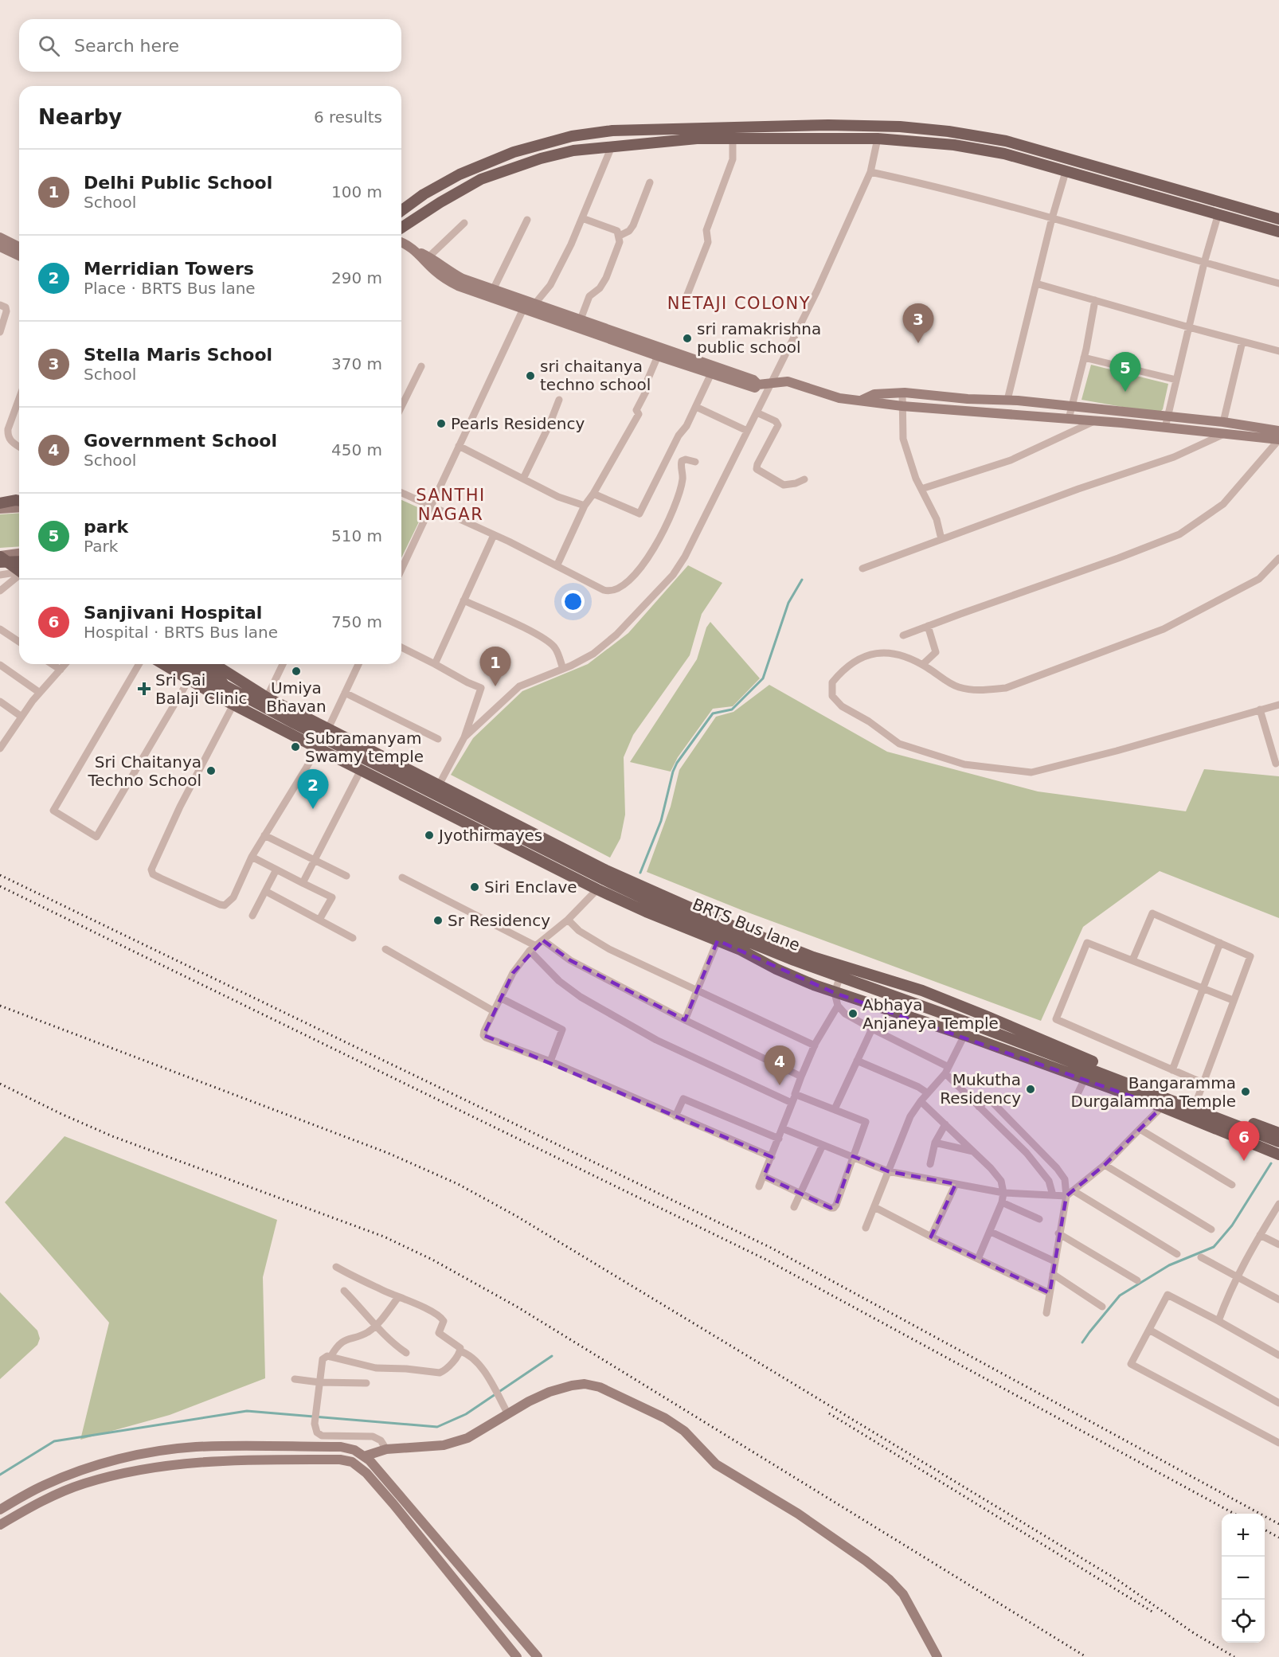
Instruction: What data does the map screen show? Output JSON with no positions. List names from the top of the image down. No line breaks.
{"streets":{"main road":["BRTS Bus lane"]},"districts":["NETAJI COLONY","SANTHI NAGAR"],"places":{"other":["sri ramakrishna public school","sri chaitanya techno school","Pearls Residency","Umiya Bhavan","Subramanyam Swamy temple","Sri Chaitanya Techno School","Jyothirmayes","Siri Enclave","Sr Residency","Abhaya Anjaneya Temple","Mukutha Residency","Bangaramma Durgalamma Temple"],"health":["Sri Sai Balaji Clinic"]},"page":{"search":"Search here","heading":["Nearby","6 results"],"list":[{"mark":"1","name":"Delhi Public School","note":"School","value":"100 m"},{"mark":"2","name":"Merridian Towers","note":"Place · BRTS Bus lane","value":"290 m"},{"mark":"3","name":"Stella Maris School","note":"School","value":"370 m"},{"mark":"4","name":"Government School","note":"School","value":"450 m"},{"mark":"5","name":"park","note":"Park","value":"510 m"},{"mark":"6","name":"Sanjivani Hospital","note":"Hospital · BRTS Bus lane","value":"750 m"}],"pins":["3","5","1","2","4","6"],"map_buttons":["+","−"]}}
